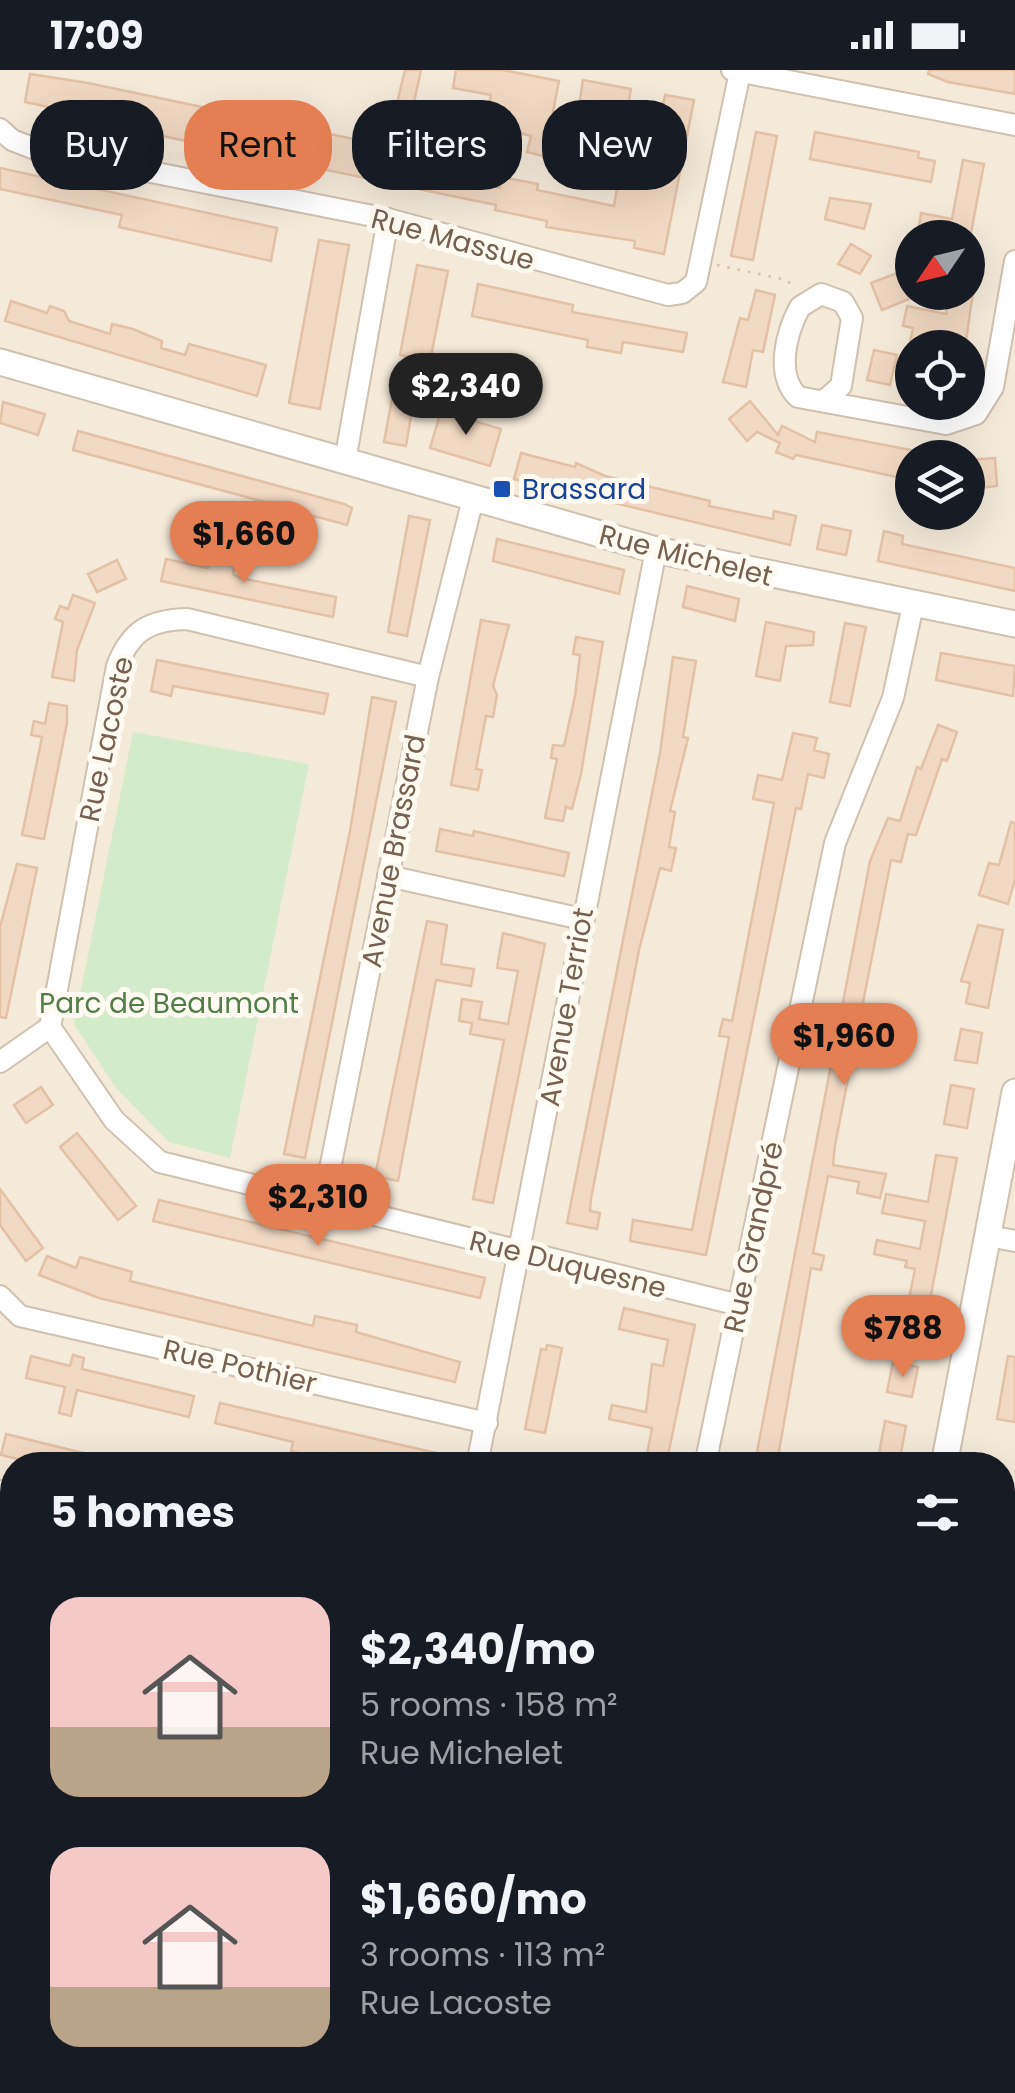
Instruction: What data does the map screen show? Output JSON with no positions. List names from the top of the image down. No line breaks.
{"streets":{"street":["Rue Massue","Rue Michelet","Rue Lacoste","Avenue Brassard","Avenue Terriot","Rue Grandpré","Rue Duquesne","Rue Pothier"]},"crossings":[["Rue Michelet","Avenue Brassard"],["Rue Michelet","Avenue Terriot"],["Rue Michelet","Rue Grandpré"],["Rue Lacoste","Avenue Brassard"],["Rue Lacoste","Rue Duquesne"],["Avenue Brassard","Rue Duquesne"],["Avenue Terriot","Rue Duquesne"],["Avenue Terriot","Rue Pothier"],["Rue Grandpré","Rue Duquesne"]],"parks":["Parc de Beaumont"],"places":{"transit":["Brassard"]},"north":"bottom left","page":{"status":"17:09","chip":["Buy","Rent","Filters","New"],"price":["$2,340","$1,660","$1,960","$2,310","$788"],"heading":"5 homes","list":[{"name":"$2,340/mo","note":"5 rooms · 158 m² · Rue Michelet"},{"name":"$1,660/mo","note":"3 rooms · 113 m² · Rue Lacoste"}]}}
